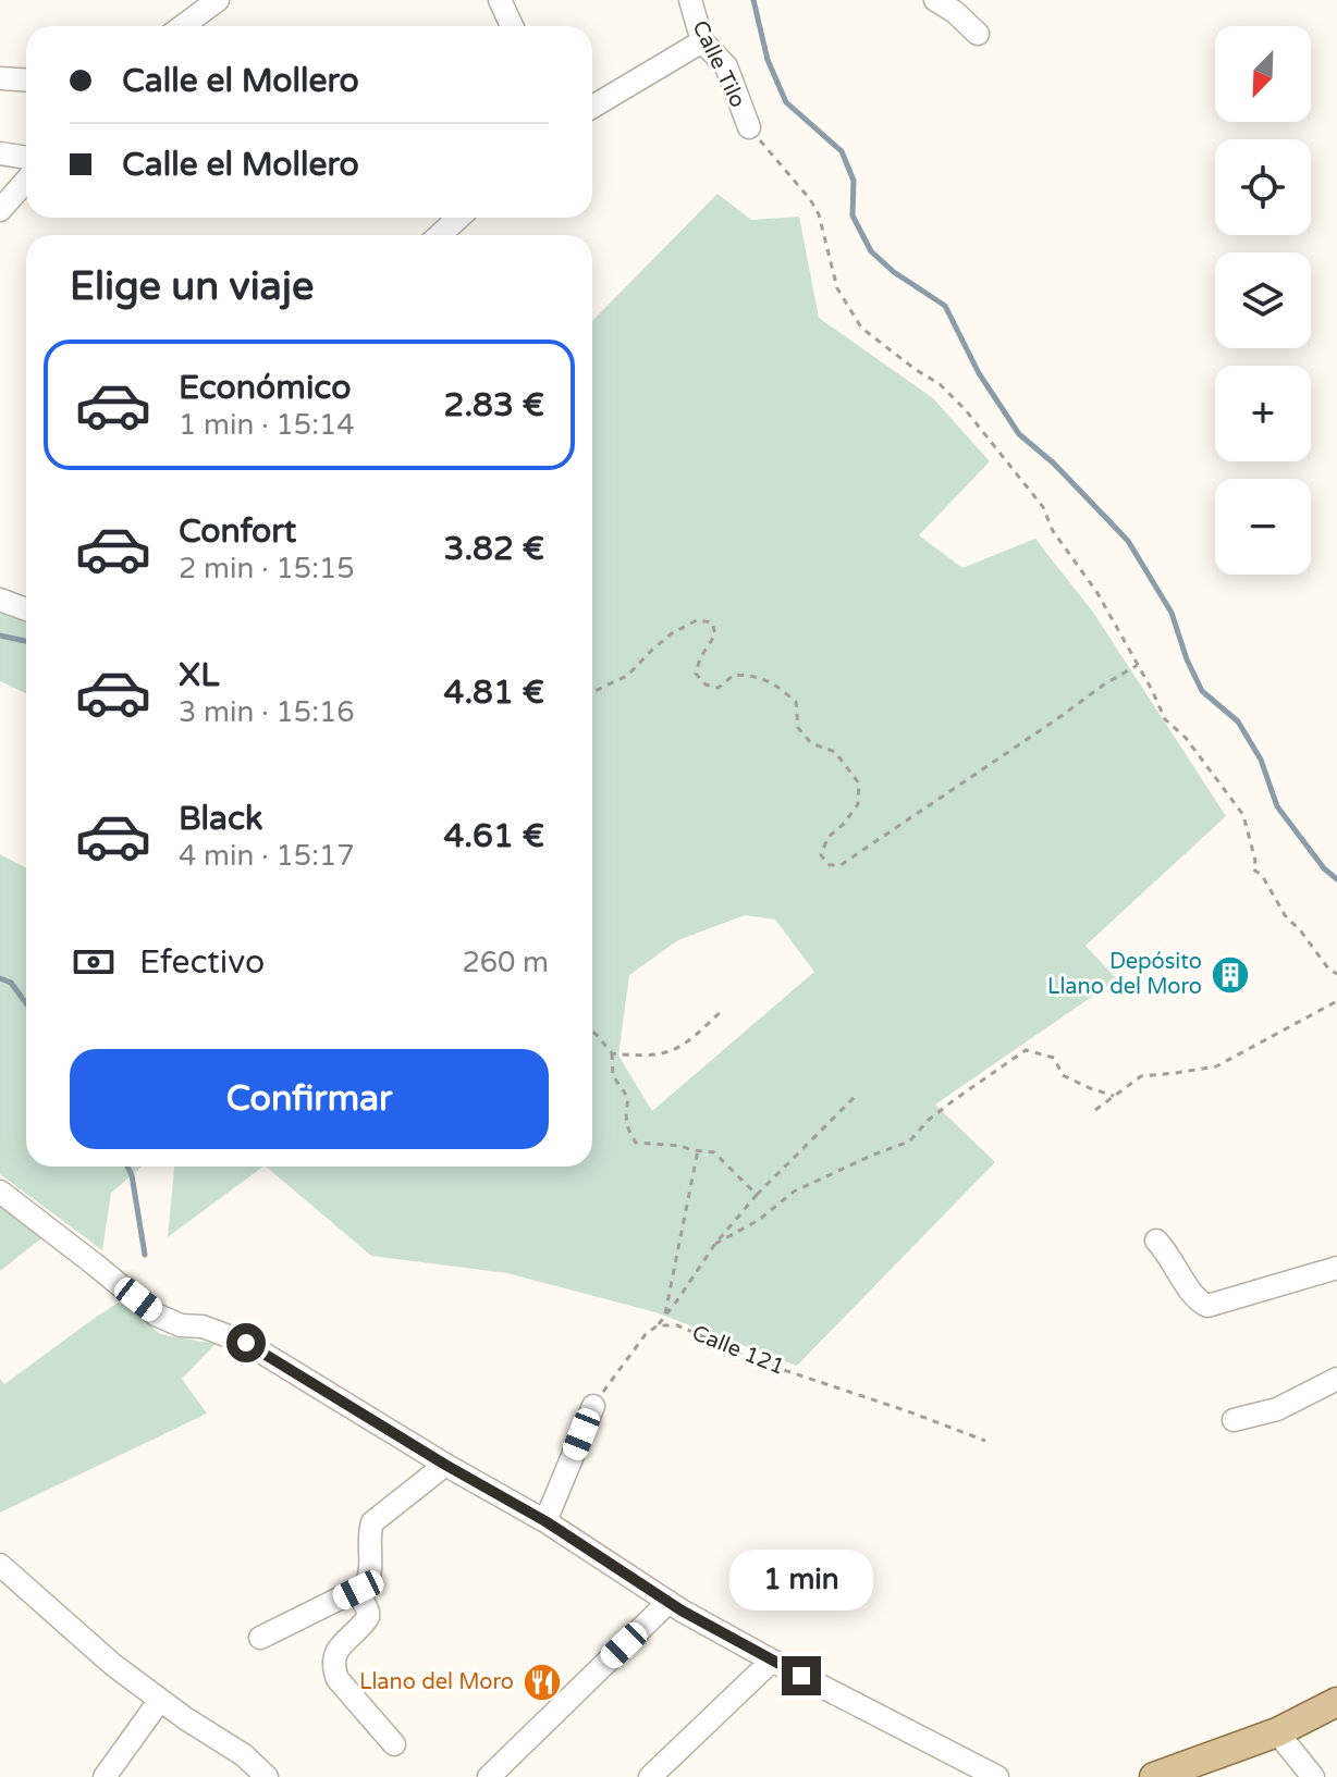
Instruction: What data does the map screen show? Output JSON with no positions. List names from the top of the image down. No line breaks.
{"streets":{"street":["Calle Tilo"],"path":["Calle 121"]},"places":{"building":["Depósito Llano del Moro"],"restaurant":["Llano del Moro"]},"north":"bottom left","page":{"map_buttons":["+","−"],"banner":["Calle el Mollero","Calle el Mollero"],"heading":"Elige un viaje","list":[{"name":"Económico","note":"1 min · 15:14","value":"2.83 €"},{"name":"Confort","note":"2 min · 15:15","value":"3.82 €"},{"name":"XL","note":"3 min · 15:16","value":"4.81 €"},{"name":"Black","note":"4 min · 15:17","value":"4.61 €"}],"pay":["Efectivo","260 m"],"buttons":"Confirmar","bubble":"1 min"}}
